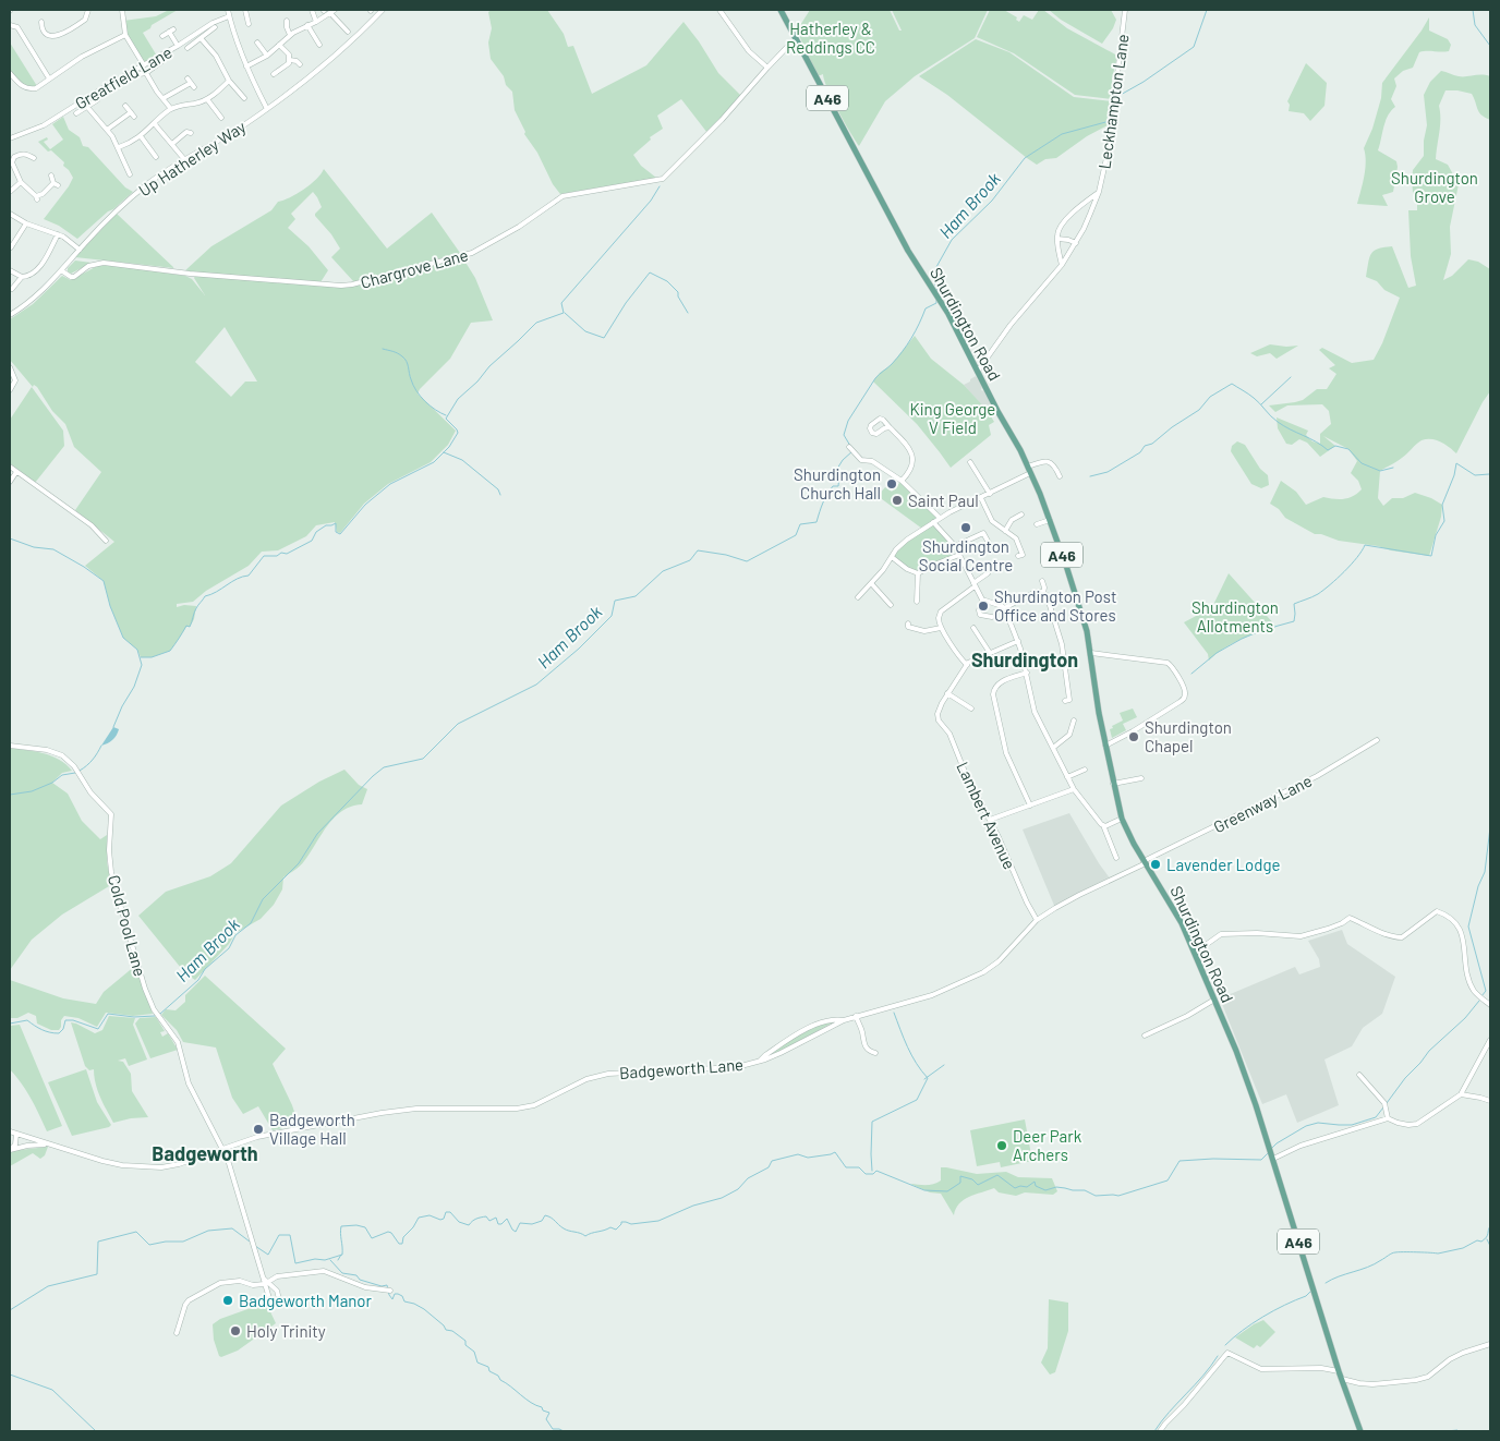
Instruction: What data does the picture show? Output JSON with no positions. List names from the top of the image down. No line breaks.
{"streets":{"main road":["A46","Shurdington Road"],"street":["Greatfield Lane","Leckhampton Lane","Up Hatherley Way","Chargrove Lane","Greenway Lane","Lambert Avenue","Cold Pool Lane","Badgeworth Lane"]},"crossings":[["Leckhampton Lane","Shurdington Road"],["Up Hatherley Way","Chargrove Lane"],["Chargrove Lane","Shurdington Road"],["Shurdington Road","Greenway Lane"],["Shurdington Road","Badgeworth Lane"],["Greenway Lane","Badgeworth Lane"],["Lambert Avenue","Badgeworth Lane"],["Cold Pool Lane","Badgeworth Lane"]],"districts":["Shurdington","Badgeworth"],"water":["Ham Brook"],"parks":["Hatherley & Reddings CC","Shurdington Grove","King George V Field","Shurdington Allotments"],"places":["Shurdington Church Hall","Saint Paul","Shurdington Social Centre","Shurdington Post Office and Stores","Shurdington Chapel","Lavender Lodge","Badgeworth Village Hall","Deer Park Archers","Badgeworth Manor","Holy Trinity"]}
